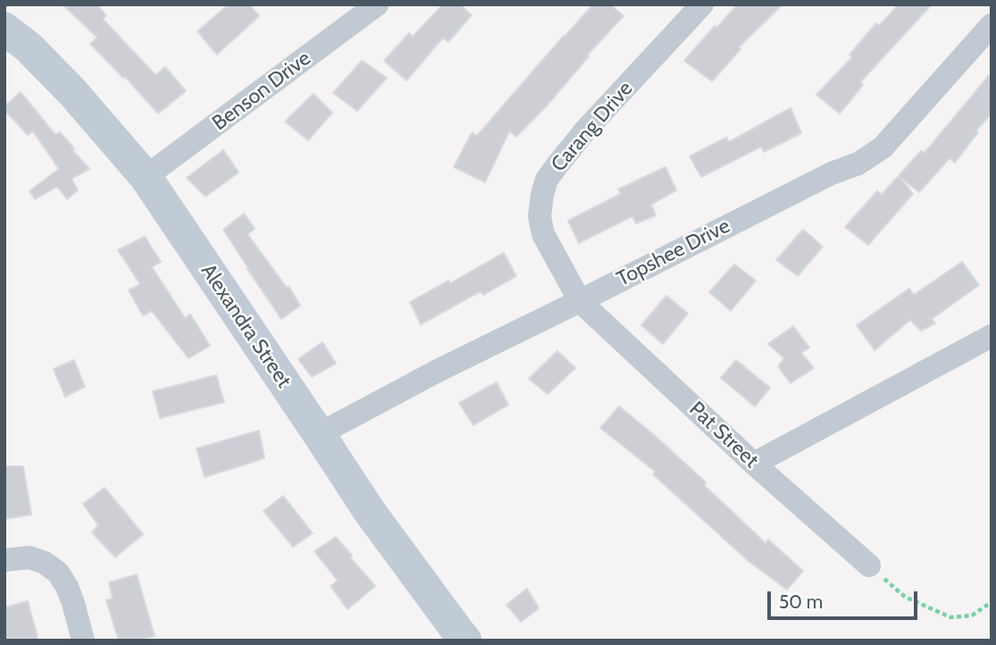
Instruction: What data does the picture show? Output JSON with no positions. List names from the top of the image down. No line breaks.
{"streets":{"main road":["Alexandra Street"],"street":["Benson Drive","Carang Drive","Topshee Drive","Pat Street"]},"crossings":[["Benson Drive","Alexandra Street"],["Carang Drive","Topshee Drive"],["Carang Drive","Pat Street"],["Topshee Drive","Alexandra Street"],["Topshee Drive","Pat Street"]],"scale_bar":"50 m"}
